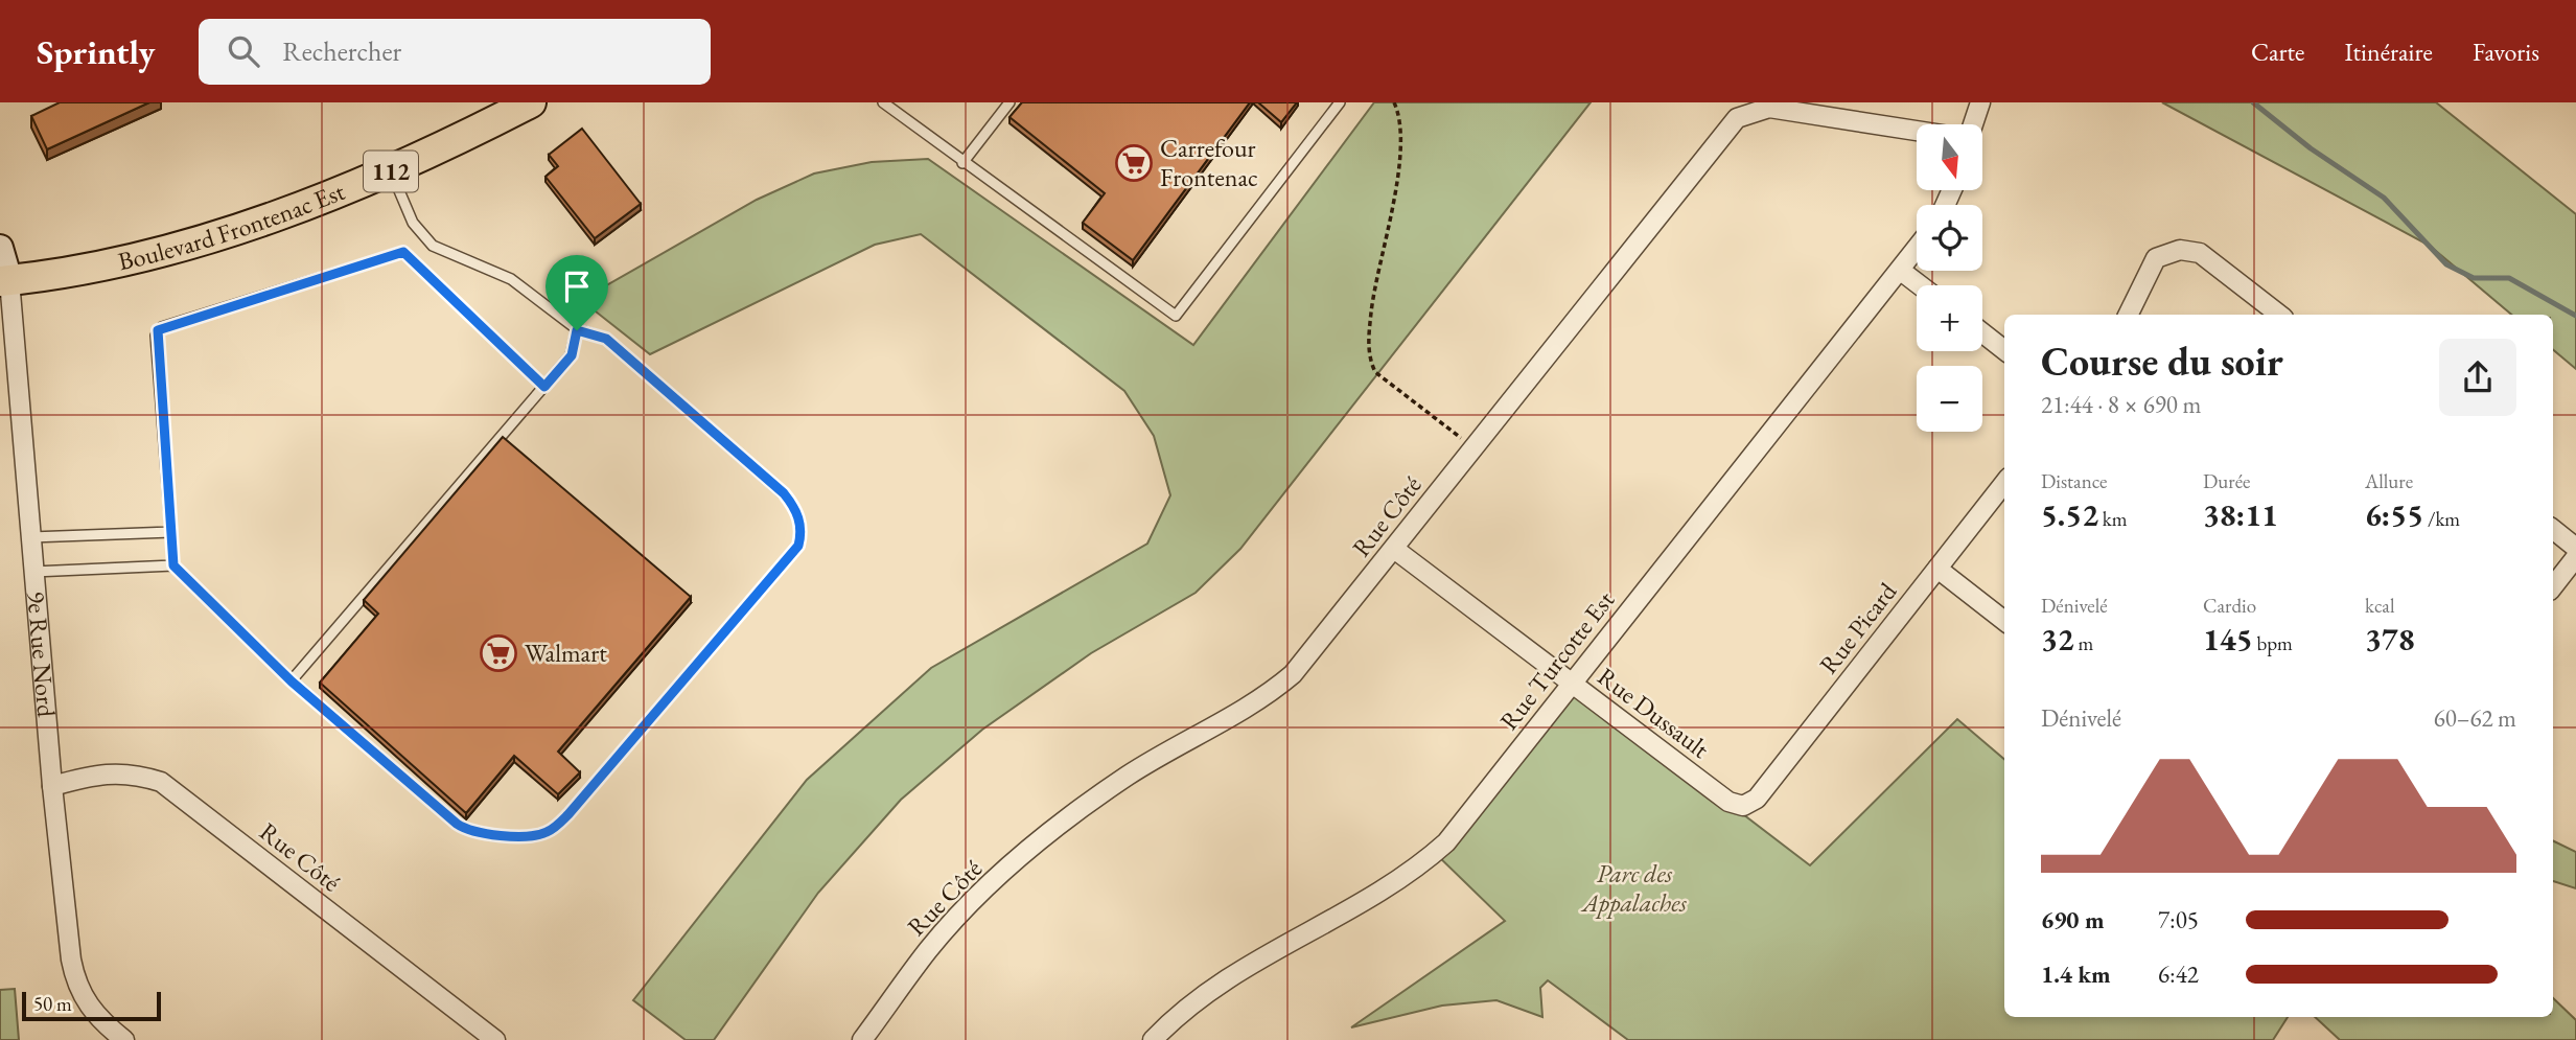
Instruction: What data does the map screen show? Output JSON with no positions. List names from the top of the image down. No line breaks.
{"streets":{"main road":["112","Boulevard Frontenac Est"],"street":["Rue Côté","Rue Picard","9e Rue Nord","Rue Turcotte Est","Rue Dussault"]},"crossings":[["Boulevard Frontenac Est","9e Rue Nord"],["Rue Côté","9e Rue Nord"],["Rue Côté","Rue Dussault"],["Rue Picard","Rue Dussault"],["Rue Turcotte Est","Rue Dussault"]],"parks":["Parc des Appalaches"],"places":{"supermarket":["Carrefour Frontenac","Walmart"]},"scale_bar":"50 m","north":"bottom","page":{"header":"Sprintly","search":"Rechercher","nav":["Carte","Itinéraire","Favoris"],"map_buttons":["+","−"],"heading":["Course du soir","21:44 · 8 × 690 m"],"stats":[["Distance","5.52 km"],["Durée","38:11"],["Allure","6:55 /km"],["Dénivelé","32 m"],["Cardio","145 bpm"],["kcal","378"]],"chart":["Dénivelé","60–62 m"],"list":[{"name":"690 m","note":"7:05"},{"name":"1.4 km","note":"6:42"}],"scale":"50 m"}}
